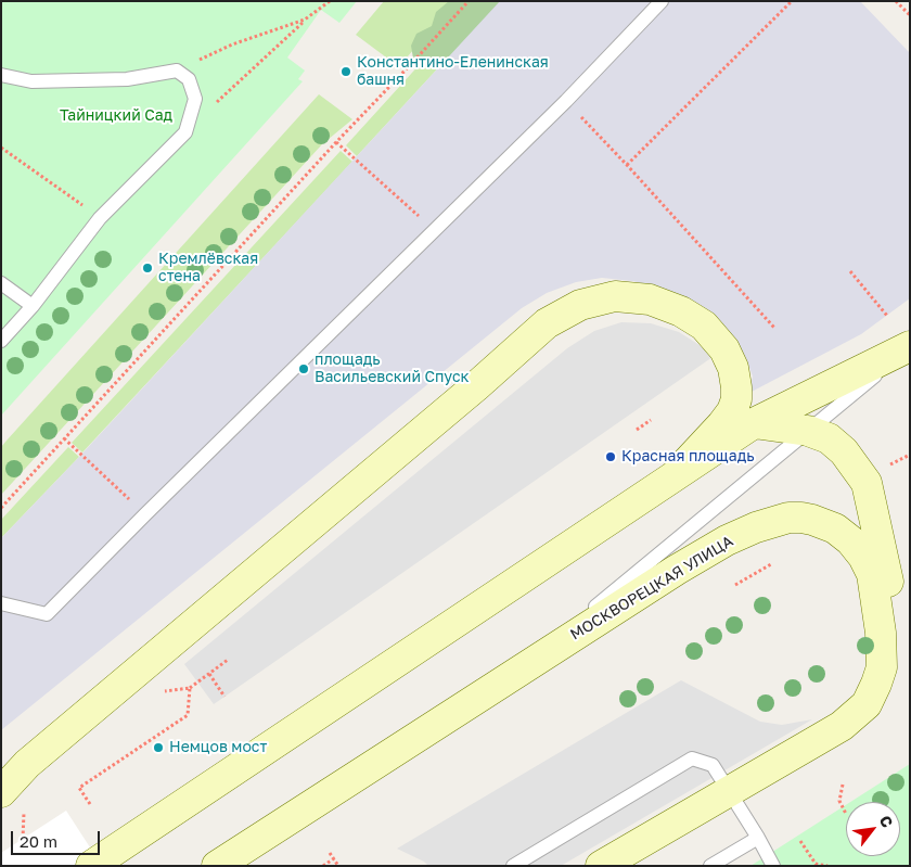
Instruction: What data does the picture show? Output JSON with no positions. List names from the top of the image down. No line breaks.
{"streets":{"main road":["МОСКВОРЕЦКАЯ УЛИЦА"]},"parks":["Тайницкий Сад"],"places":["Константино-Еленинская башня","Кремлёвская стена","площадь Васильевский Спуск","Красная площадь","Немцов мост"],"scale_bar":"20 m","north":"top right"}
